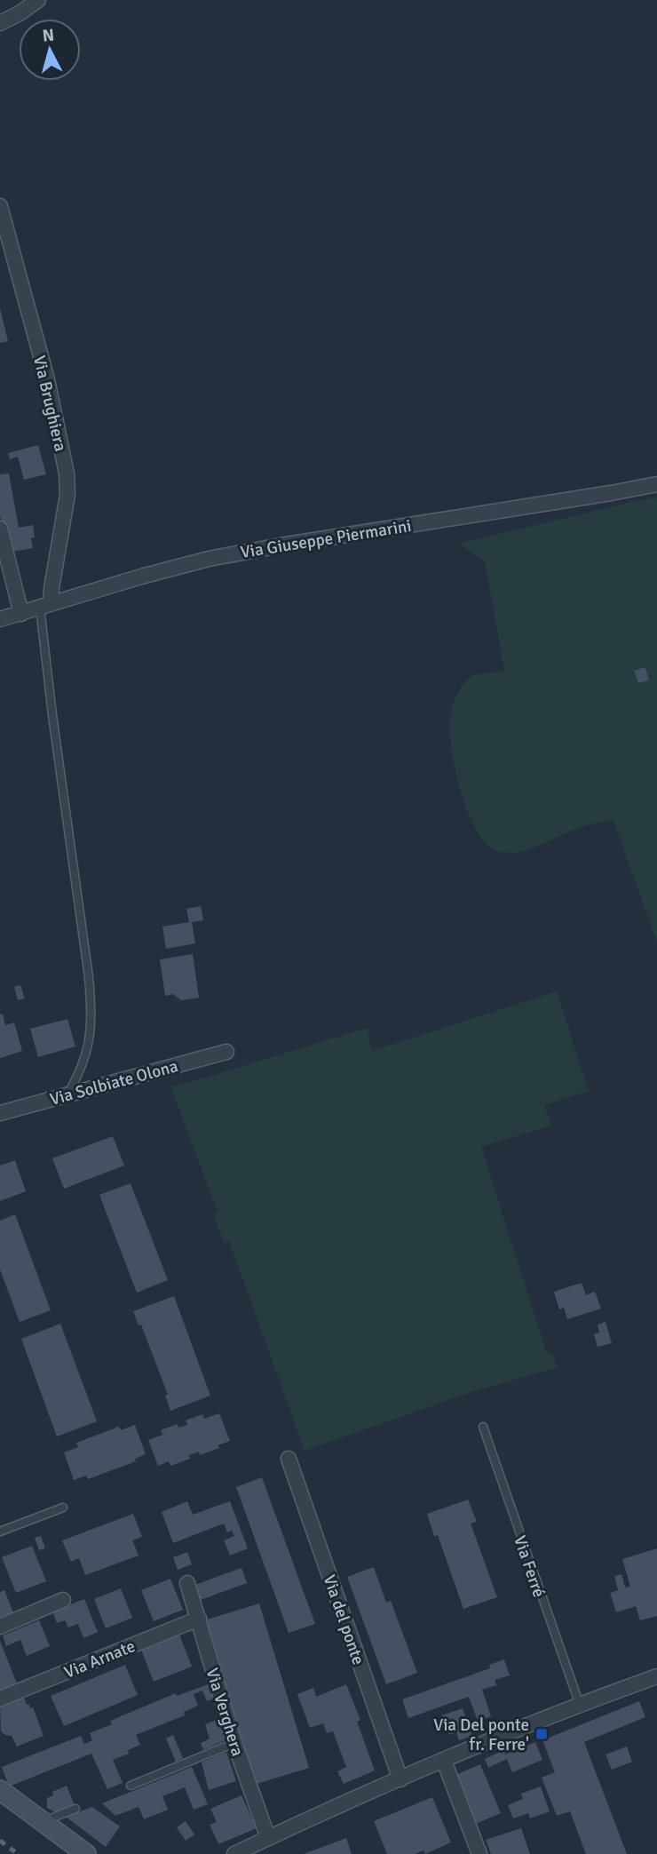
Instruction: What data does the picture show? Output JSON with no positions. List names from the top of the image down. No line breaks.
{"streets":{"street":["Via Brughiera","Via Giuseppe Piermarini","Via Solbiate Olona","Via del ponte","Via Arnate","Via Verghera"],"lane":["Via Ferré"]},"crossings":[["Via Brughiera","Via Giuseppe Piermarini"],["Via Arnate","Via Verghera"]],"places":{"transit":["Via Del ponte fr. Ferre'"]},"north":"top"}
